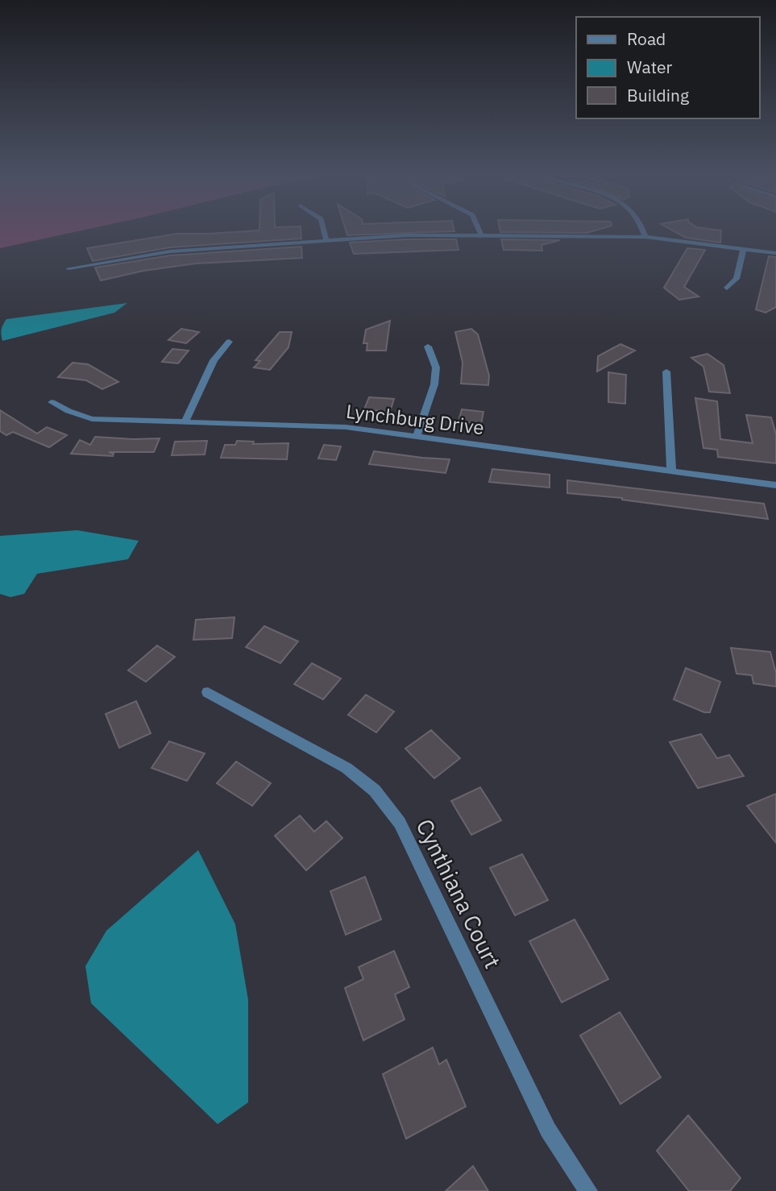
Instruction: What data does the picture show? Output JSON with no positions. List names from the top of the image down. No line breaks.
{"streets":{"street":["Lynchburg Drive","Cynthiana Court"]},"legend":["Road","Water","Building"]}
